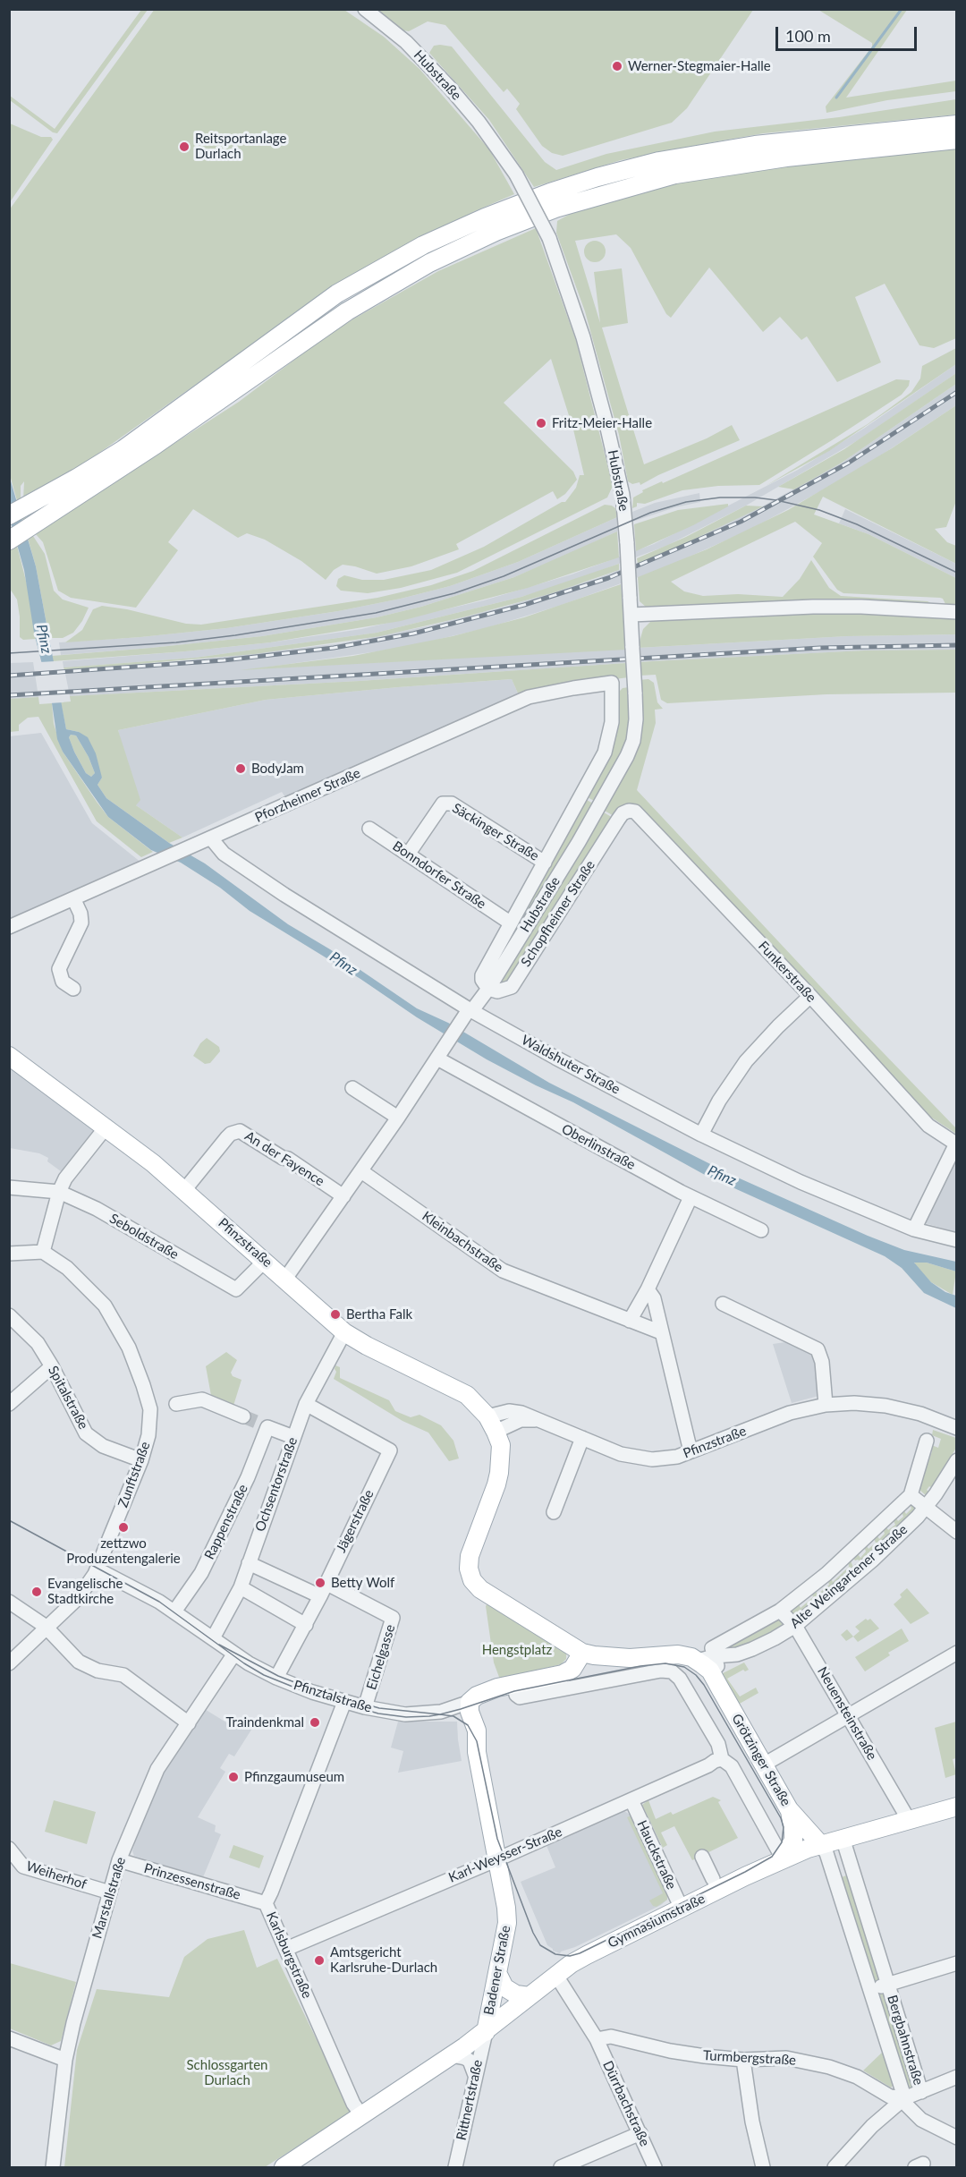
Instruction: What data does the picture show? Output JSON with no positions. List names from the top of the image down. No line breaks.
{"streets":{"main road":["Pfinzstraße","Pfinztalstraße","Grötzinger Straße","Gymnasiumstraße","Badener Straße"],"street":["Hubstraße","Pforzheimer Straße","Säckinger Straße","Bonndorfer Straße","Schopfheimer Straße","Funkerstraße","Waldshuter Straße","Oberlinstraße","An der Fayence","Seboldstraße","Kleinbachstraße","Spitalstraße","Zunftstraße","Ochsentorstraße","Jägerstraße","Rappenstraße","Alte Weingartener Straße","Eichelgasse","Neuensteinstraße","Karl-Weysser-Straße","Hauckstraße","Weiherhof","Prinzessenstraße","Marstallstraße","Karlsburgstraße","Bergbahnstraße","Turmbergstraße","Rittnertstraße","Dürrbachstraße"]},"crossings":[["Hubstraße","Pforzheimer Straße"],["Hubstraße","Säckinger Straße"],["Hubstraße","Bonndorfer Straße"],["Hubstraße","Schopfheimer Straße"],["Hubstraße","Waldshuter Straße"],["Hubstraße","Oberlinstraße"],["Hubstraße","An der Fayence"],["Hubstraße","Kleinbachstraße"],["Hubstraße","Pfinzstraße"],["Pforzheimer Straße","Waldshuter Straße"],["Säckinger Straße","Bonndorfer Straße"],["Schopfheimer Straße","Funkerstraße"],["An der Fayence","Pfinzstraße"],["Seboldstraße","Pfinzstraße"],["Pfinzstraße","Ochsentorstraße"],["Spitalstraße","Zunftstraße"],["Zunftstraße","Pfinztalstraße"],["Ochsentorstraße","Jägerstraße"],["Ochsentorstraße","Rappenstraße"],["Ochsentorstraße","Pfinztalstraße"],["Jägerstraße","Eichelgasse"],["Jägerstraße","Pfinztalstraße"],["Rappenstraße","Pfinztalstraße"],["Alte Weingartener Straße","Neuensteinstraße"],["Alte Weingartener Straße","Grötzinger Straße"],["Eichelgasse","Pfinztalstraße"],["Pfinztalstraße","Marstallstraße"],["Pfinztalstraße","Karlsburgstraße"],["Pfinztalstraße","Badener Straße"],["Grötzinger Straße","Gymnasiumstraße"],["Grötzinger Straße","Bergbahnstraße"],["Karl-Weysser-Straße","Hauckstraße"],["Karl-Weysser-Straße","Karlsburgstraße"],["Karl-Weysser-Straße","Badener Straße"],["Hauckstraße","Gymnasiumstraße"],["Weiherhof","Marstallstraße"],["Prinzessenstraße","Marstallstraße"],["Prinzessenstraße","Karlsburgstraße"],["Gymnasiumstraße","Badener Straße"],["Gymnasiumstraße","Bergbahnstraße"],["Gymnasiumstraße","Rittnertstraße"],["Karlsburgstraße","Badener Straße"],["Badener Straße","Rittnertstraße"],["Bergbahnstraße","Turmbergstraße"],["Turmbergstraße","Dürrbachstraße"]],"water":["Pfinz"],"parks":["Hengstplatz","Schlossgarten Durlach"],"places":["Werner-Stegmaier-Halle","Reitsportanlage Durlach","Fritz-Meier-Halle","BodyJam","Bertha Falk","zettzwo Produzentengalerie","Betty Wolf","Evangelische Stadtkirche","Traindenkmal","Pfinzgaumuseum","Amtsgericht Karlsruhe-Durlach"],"scale_bar":"100 m"}
